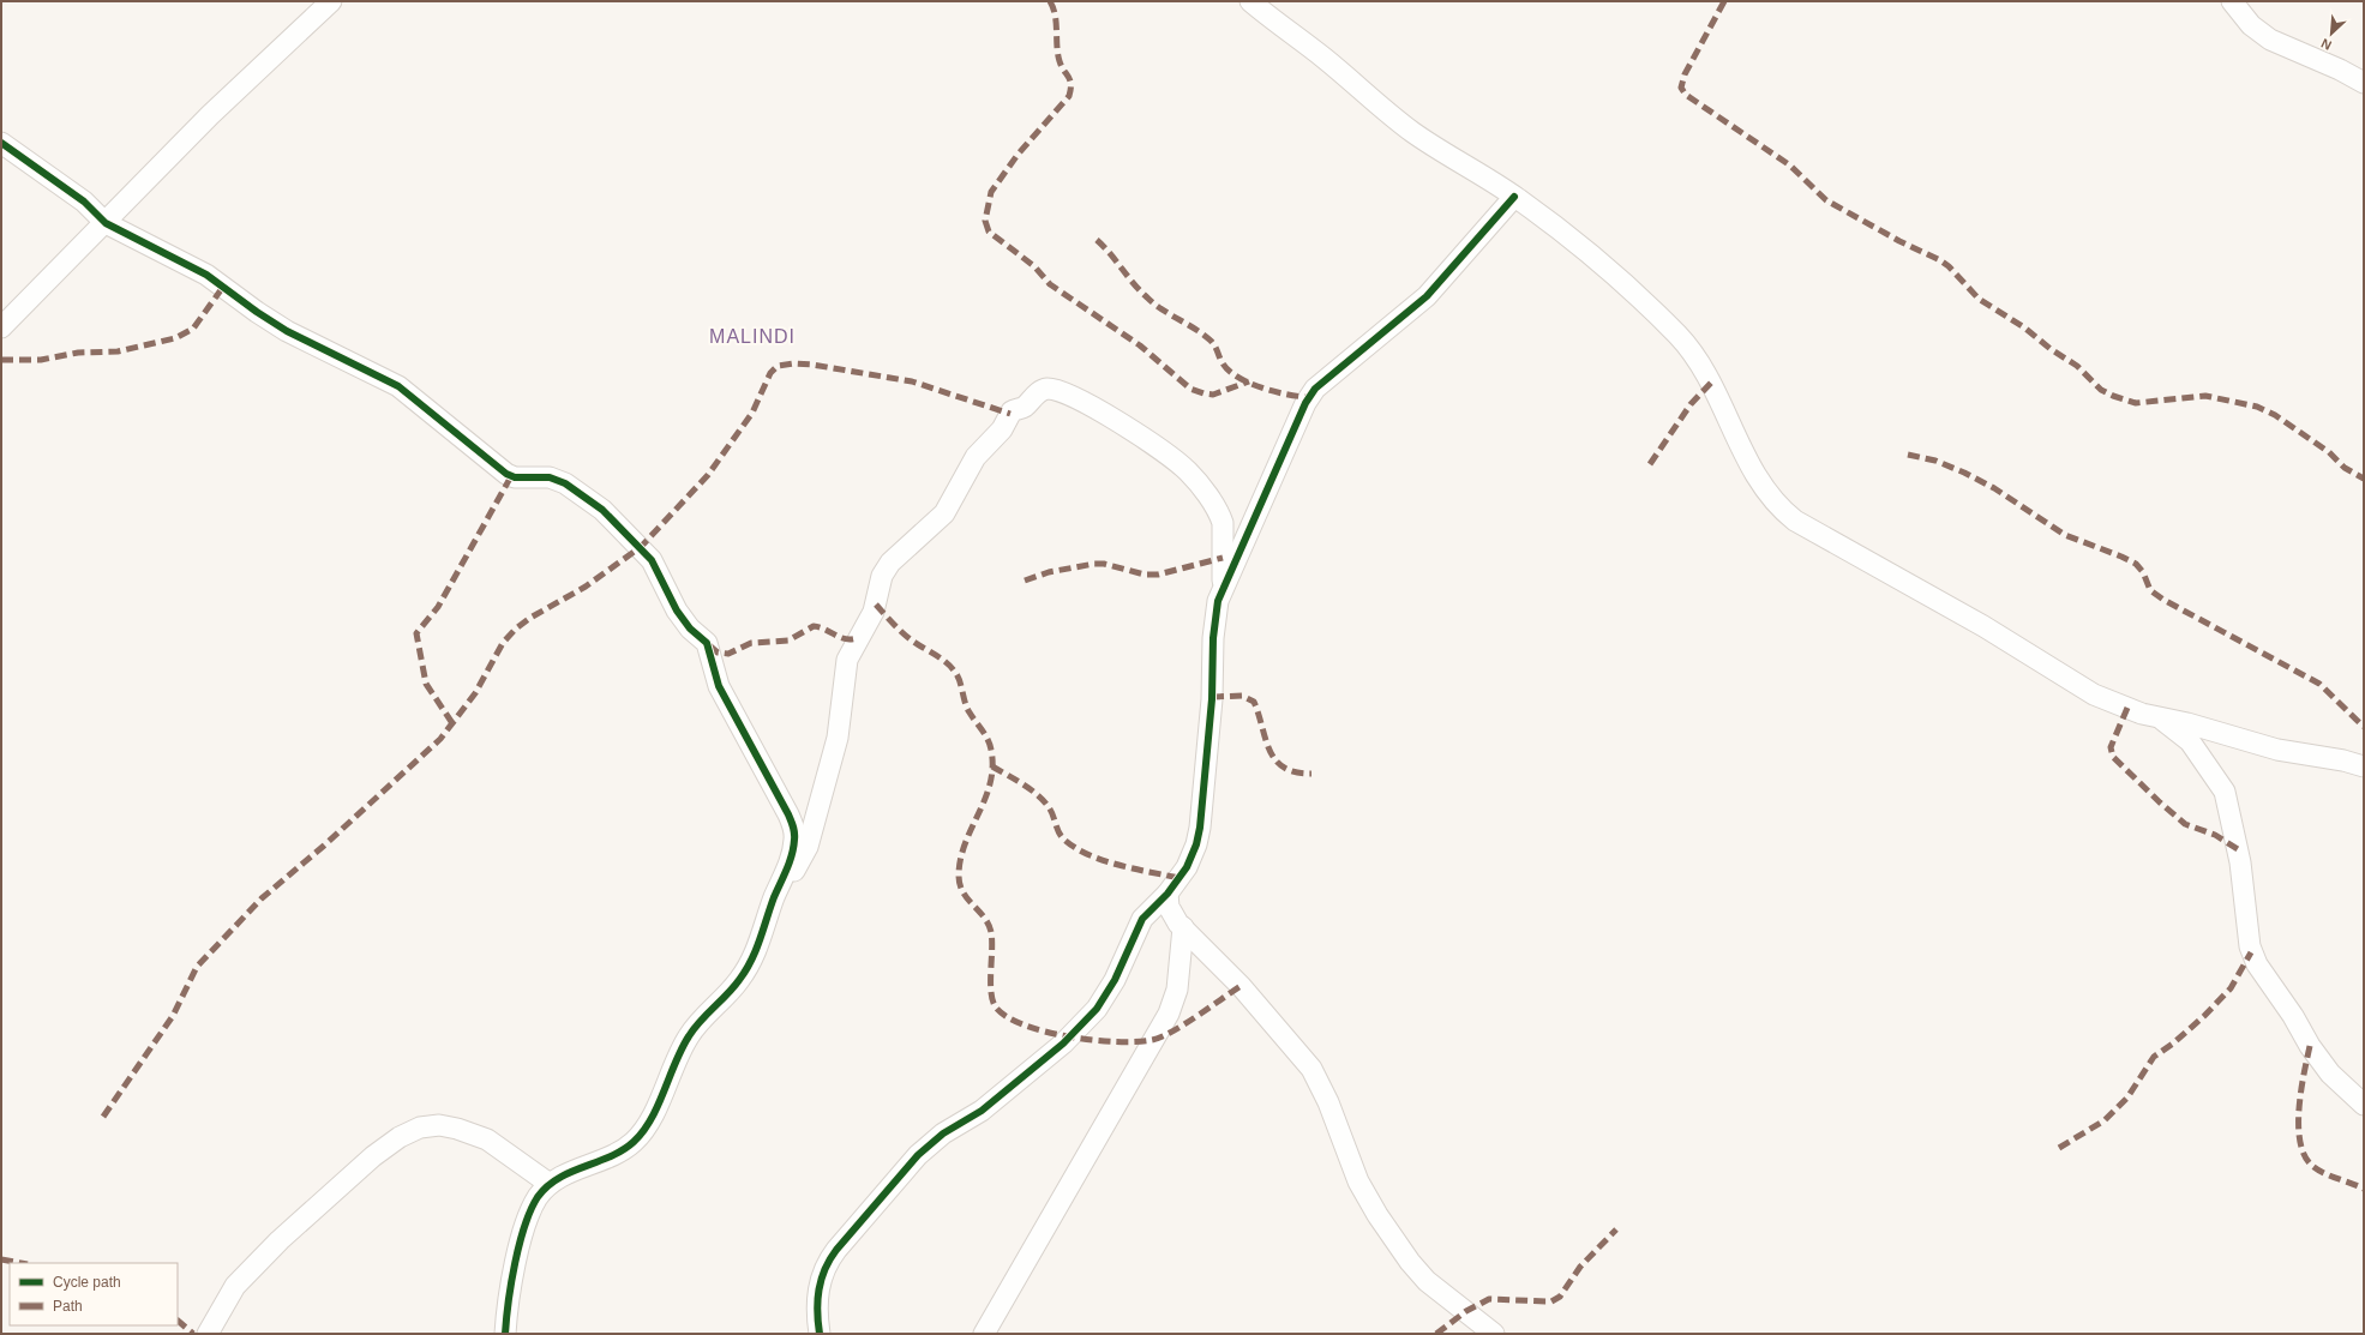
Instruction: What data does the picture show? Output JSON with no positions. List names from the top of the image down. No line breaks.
{"districts":["MALINDI"],"legend":["Cycle path","Path"],"north":"bottom left"}
